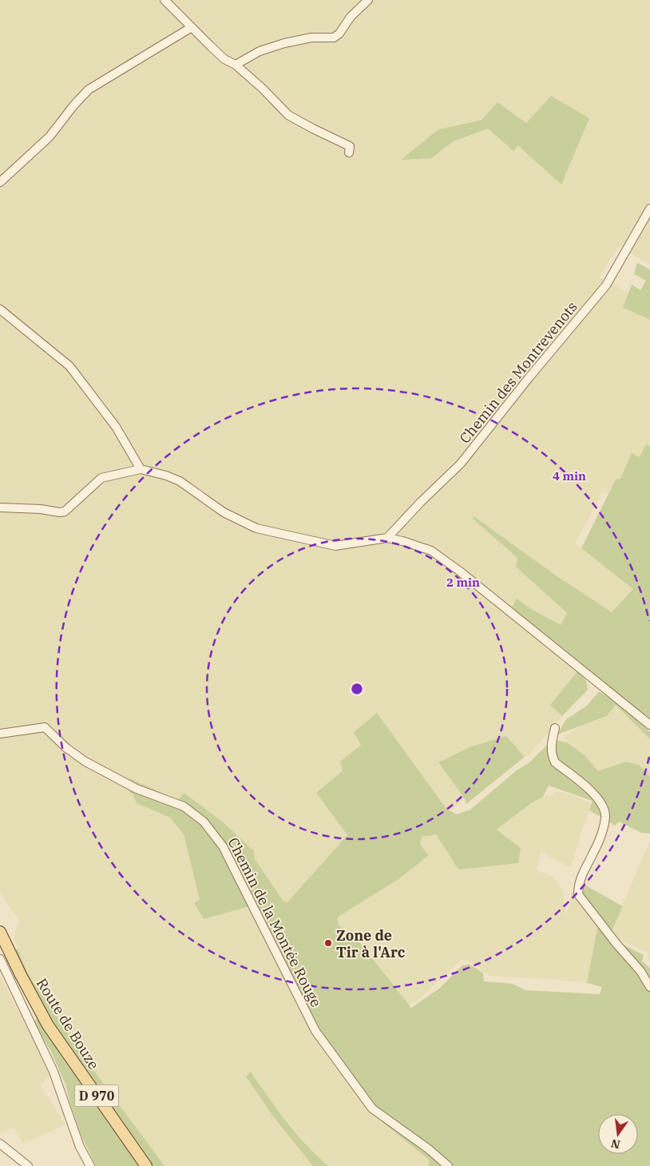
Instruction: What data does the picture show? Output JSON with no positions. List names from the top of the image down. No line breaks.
{"streets":{"main road":["Route de Bouze","D 970"],"street":["Chemin des Montrevenots","Chemin de la Montée Rouge"]},"places":["Zone de Tir à l'Arc"],"north":"bottom","rings":["4 min","2 min"]}
